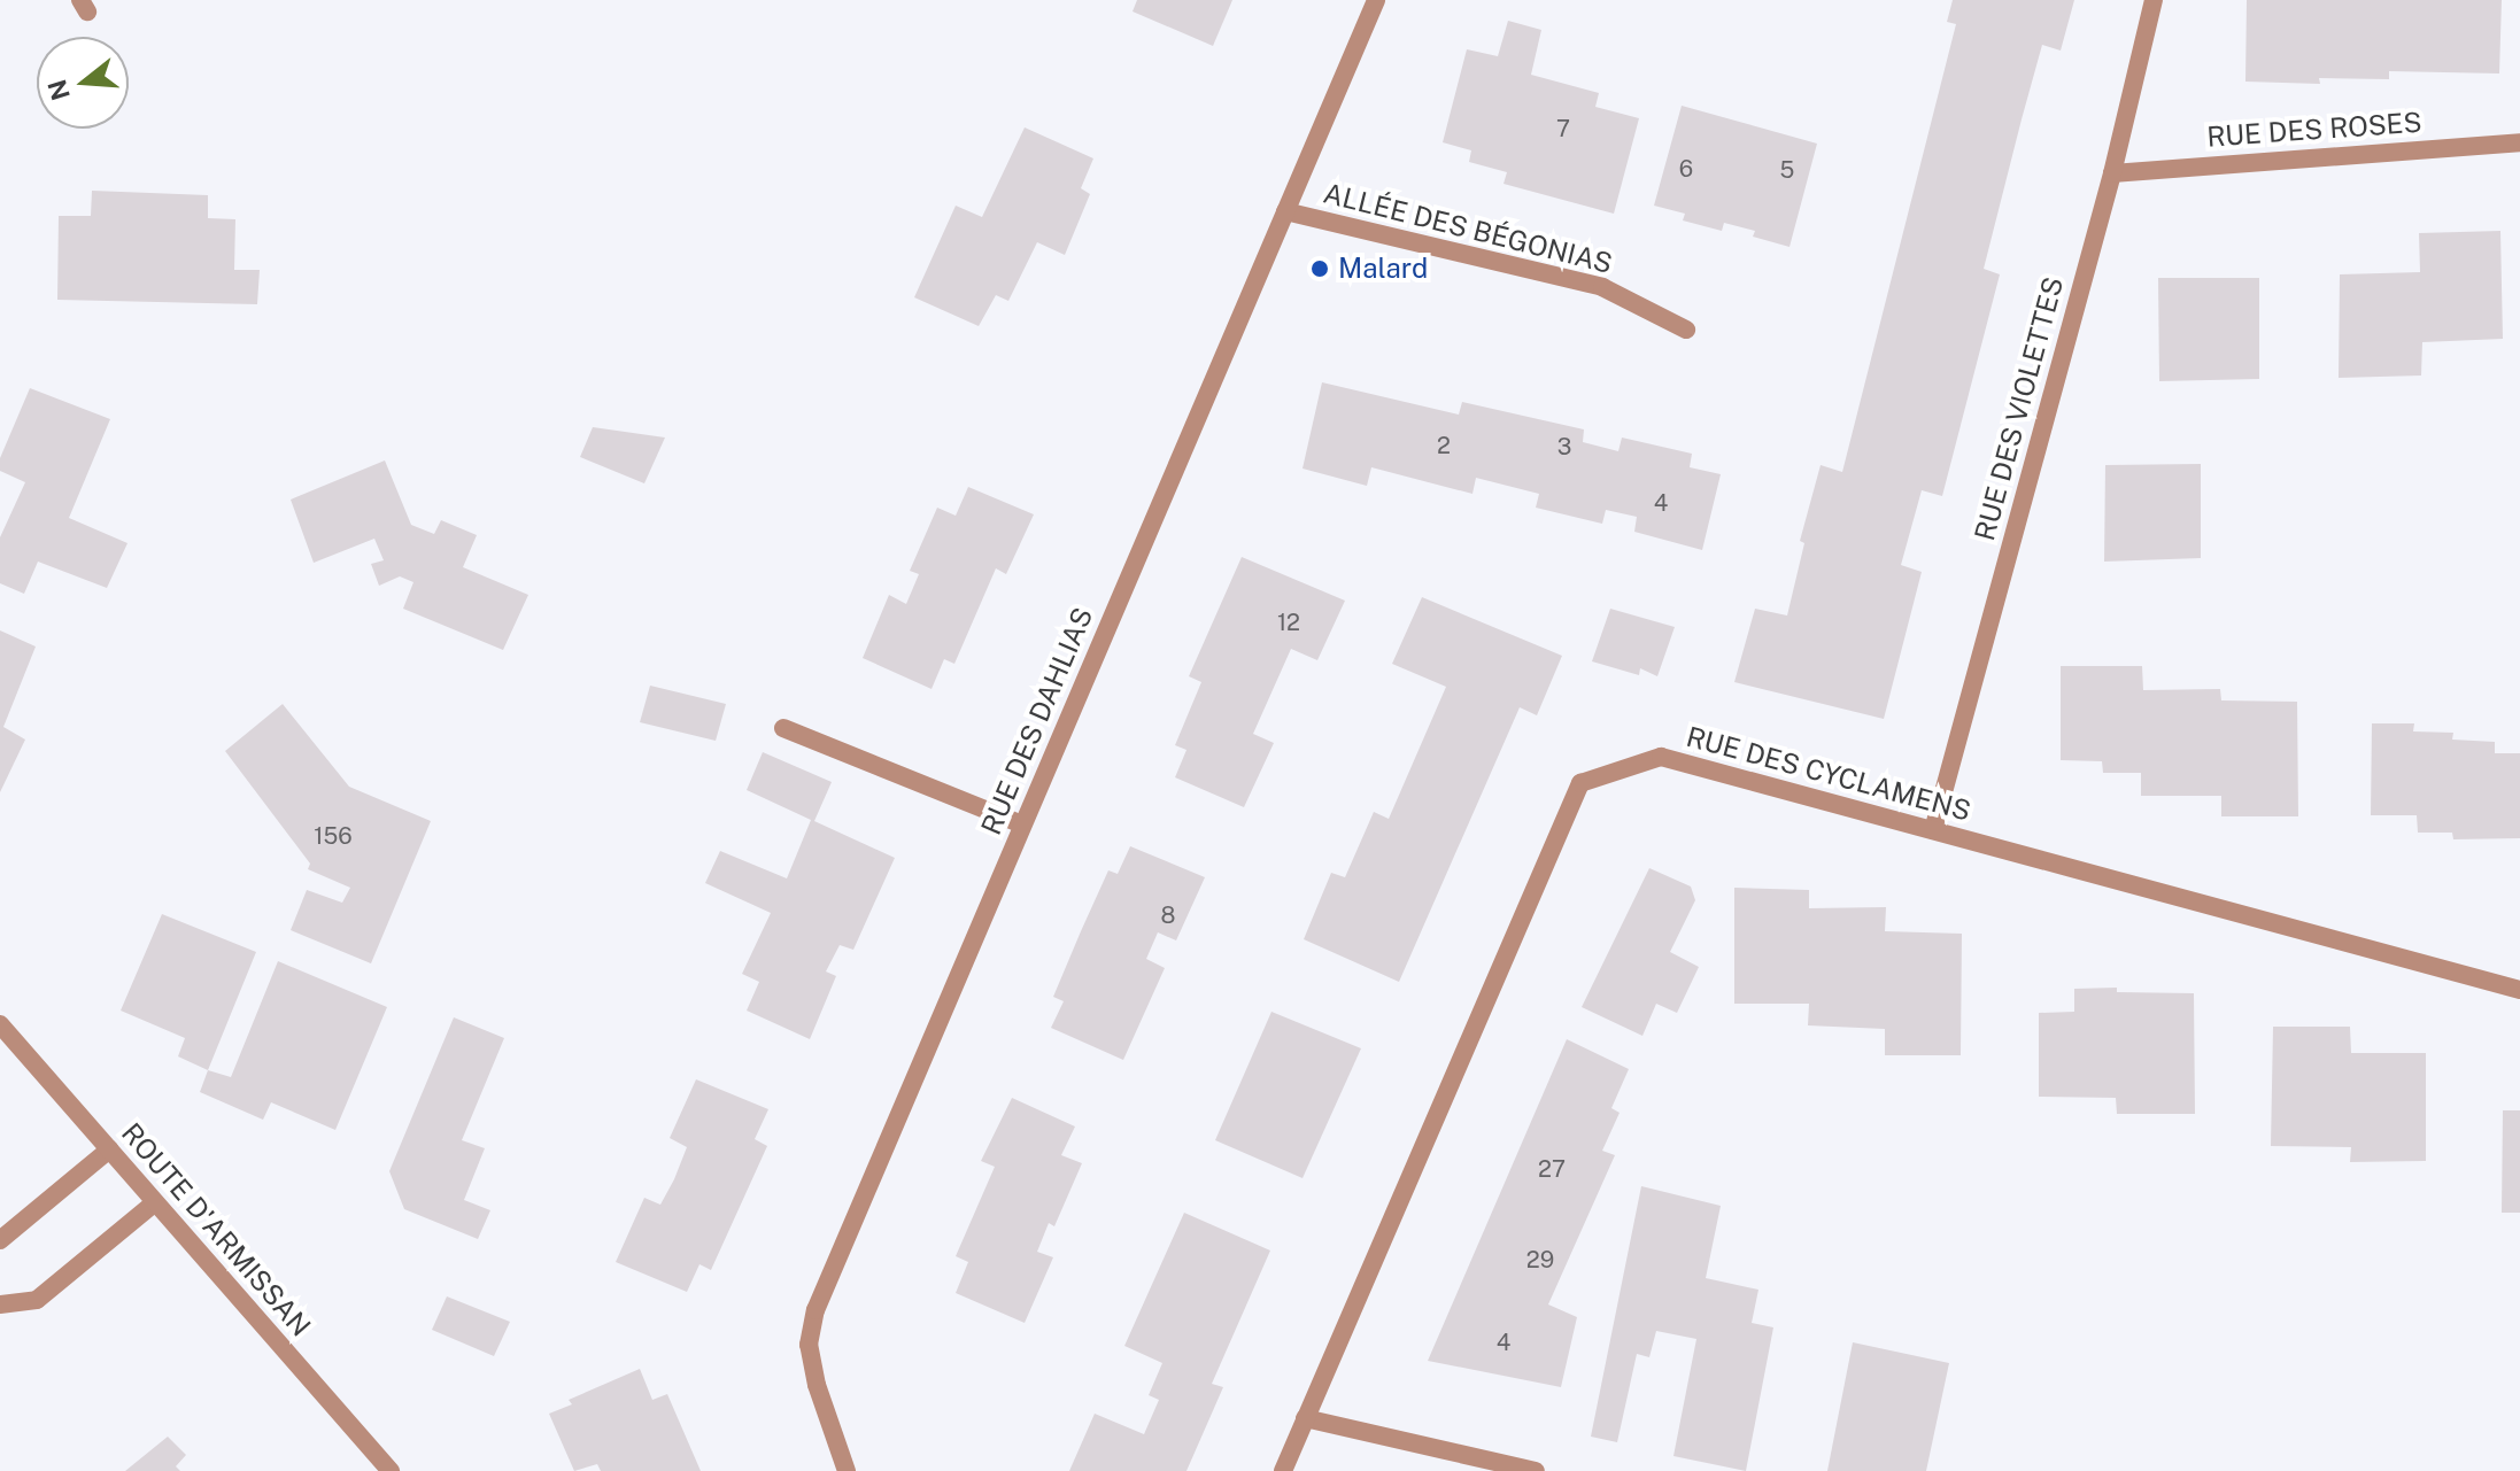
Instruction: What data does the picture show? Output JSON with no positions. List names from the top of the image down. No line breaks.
{"streets":{"street":["RUE DES ROSES","ALLÉE DES BÉGONIAS","RUE DES VIOLETTES","RUE DES DAHLIAS","RUE DES CYCLAMENS","ROUTE D'ARMISSAN"]},"crossings":[["RUE DES ROSES","RUE DES VIOLETTES"],["ALLÉE DES BÉGONIAS","RUE DES DAHLIAS"],["RUE DES VIOLETTES","RUE DES CYCLAMENS"]],"places":["Malard"],"house_numbers":["7","6","5","2","3","4","12","156","8","27","29","4"],"north":"left"}
